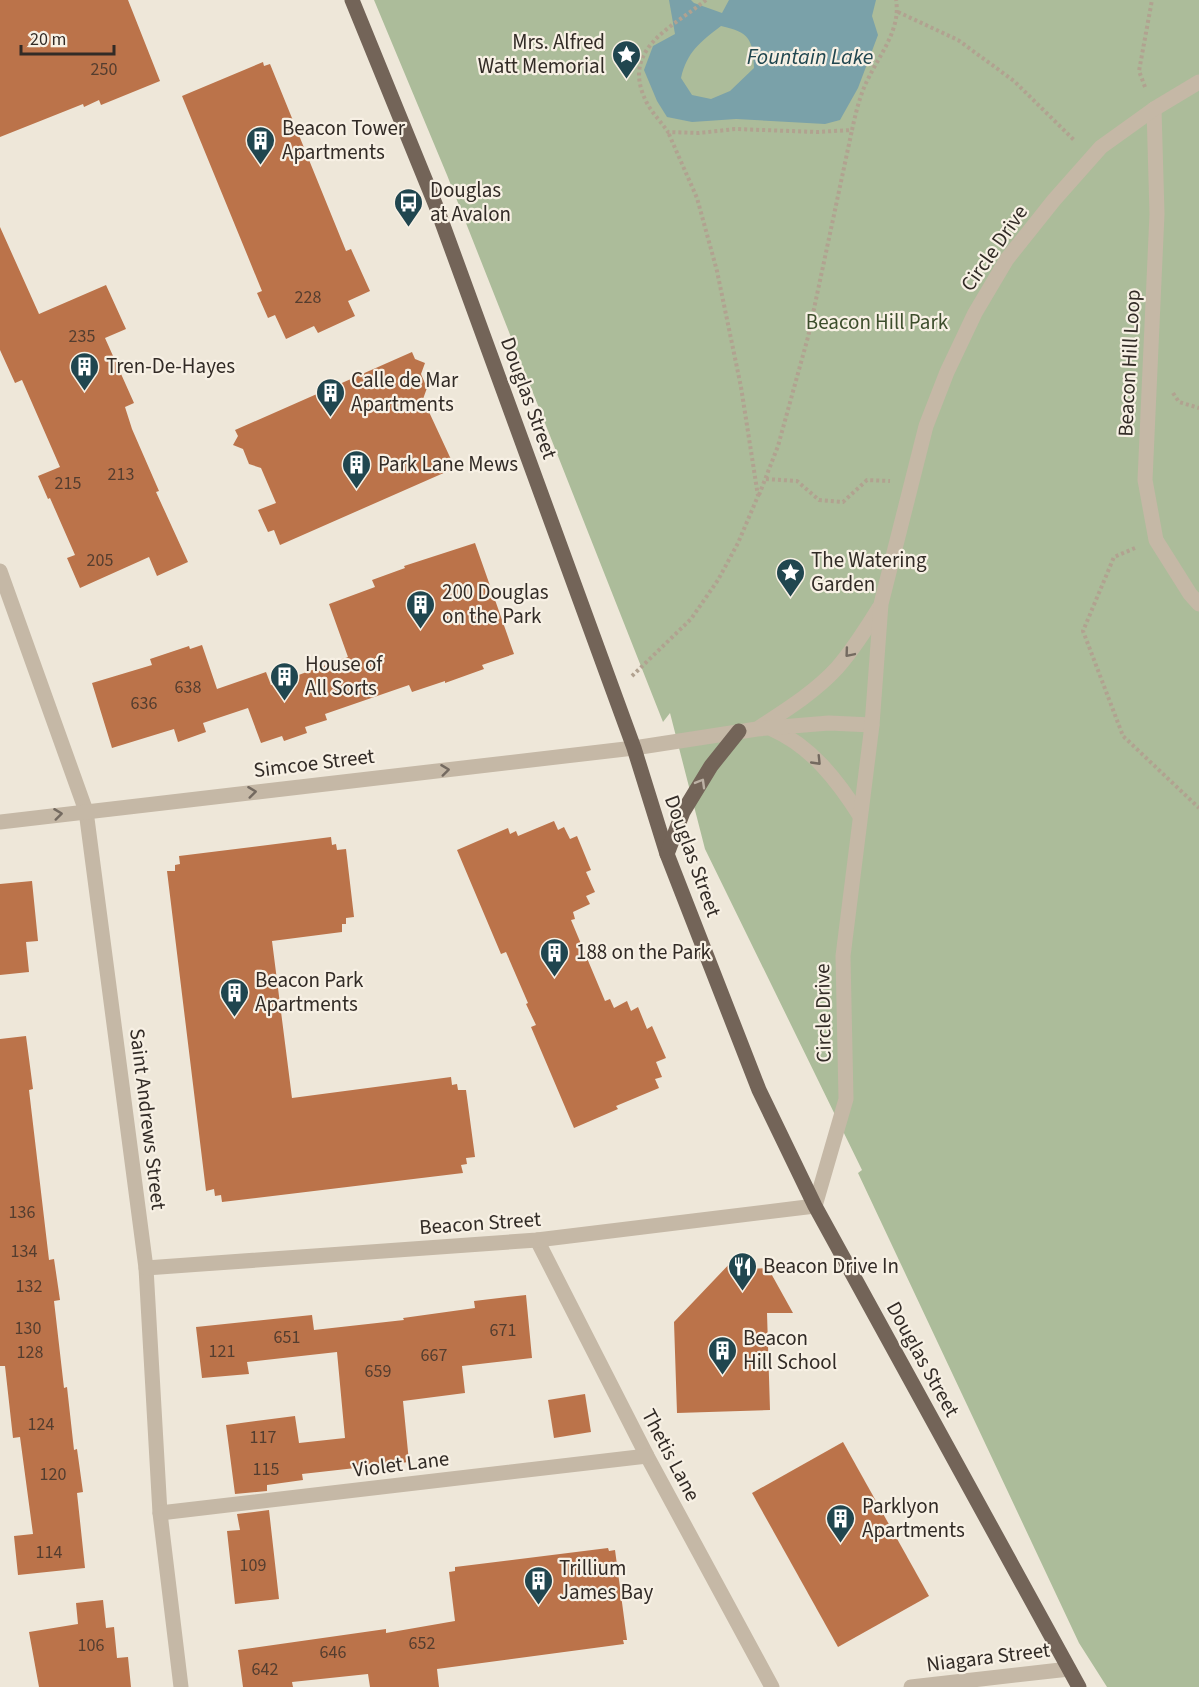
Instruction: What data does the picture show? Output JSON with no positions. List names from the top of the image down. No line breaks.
{"streets":{"main road":["Douglas Street"],"street":["Circle Drive","Beacon Hill Loop","Simcoe Street","Saint Andrews Street","Beacon Street","Thetis Lane","Violet Lane","Niagara Street"]},"crossings":[["Circle Drive","Beacon Hill Loop"],["Circle Drive","Douglas Street"],["Circle Drive","Simcoe Street"],["Circle Drive","Beacon Street"],["Douglas Street","Simcoe Street"],["Douglas Street","Beacon Street"],["Douglas Street","Niagara Street"],["Simcoe Street","Saint Andrews Street"],["Saint Andrews Street","Beacon Street"],["Saint Andrews Street","Violet Lane"],["Beacon Street","Thetis Lane"],["Thetis Lane","Violet Lane"]],"one_way":["Simcoe Street"],"water":["Fountain Lake"],"parks":["Beacon Hill Park"],"places":{"place":["Mrs. Alfred Watt Memorial","The Watering Garden"],"building":["Beacon Tower Apartments","Tren-De-Hayes","Calle de Mar Apartments","Park Lane Mews","200 Douglas on the Park","House of All Sorts","188 on the Park","Beacon Park Apartments","Beacon Hill School","Parklyon Apartments","Trillium James Bay"],"bus stop":["Douglas at Avalon"],"restaurant":["Beacon Drive In"]},"house_numbers":["250","228","235","213","215","205","638","636","136","134","132","130","671","651","121","128","667","659","124","117","115","120","114","109","652","106","646","642"],"scale_bar":"20 m"}
